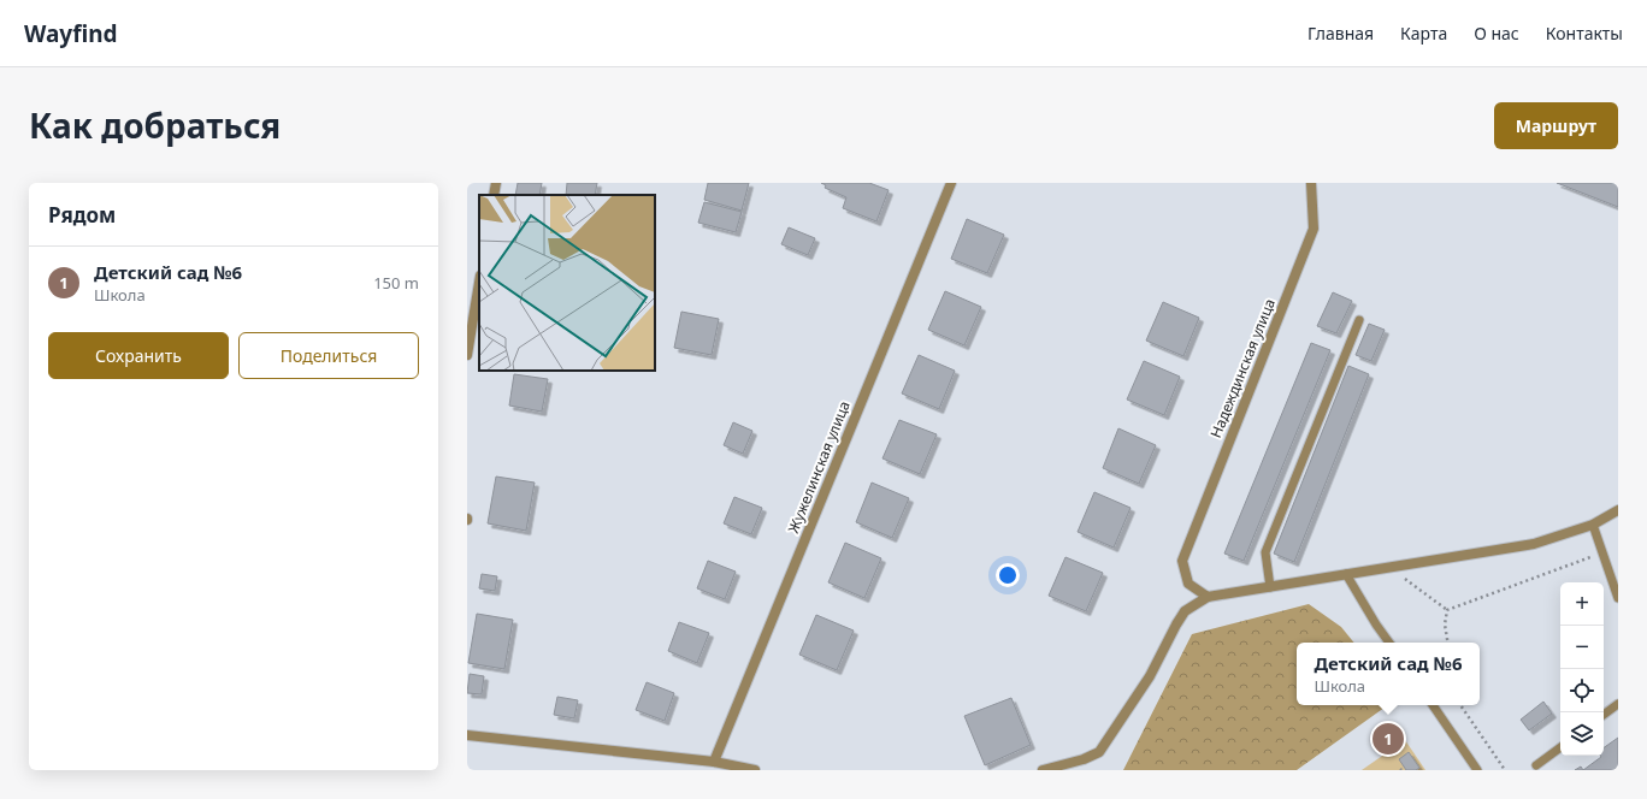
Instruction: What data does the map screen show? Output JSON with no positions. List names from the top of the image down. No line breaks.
{"streets":{"street":["Надеждинская улица","Жужелинская улица"]},"page":{"header":"Wayfind","nav":["Главная","Карта","О нас","Контакты"],"title":"Как добраться","buttons":["Маршрут",["Сохранить","Поделиться"]],"heading":"Рядом","list":[{"mark":"1","name":"Детский сад №6","note":"Школа","value":"150 m"}],"map_buttons":["+","−"],"popup":["Детский сад №6","Школа"],"pins":"1"}}
